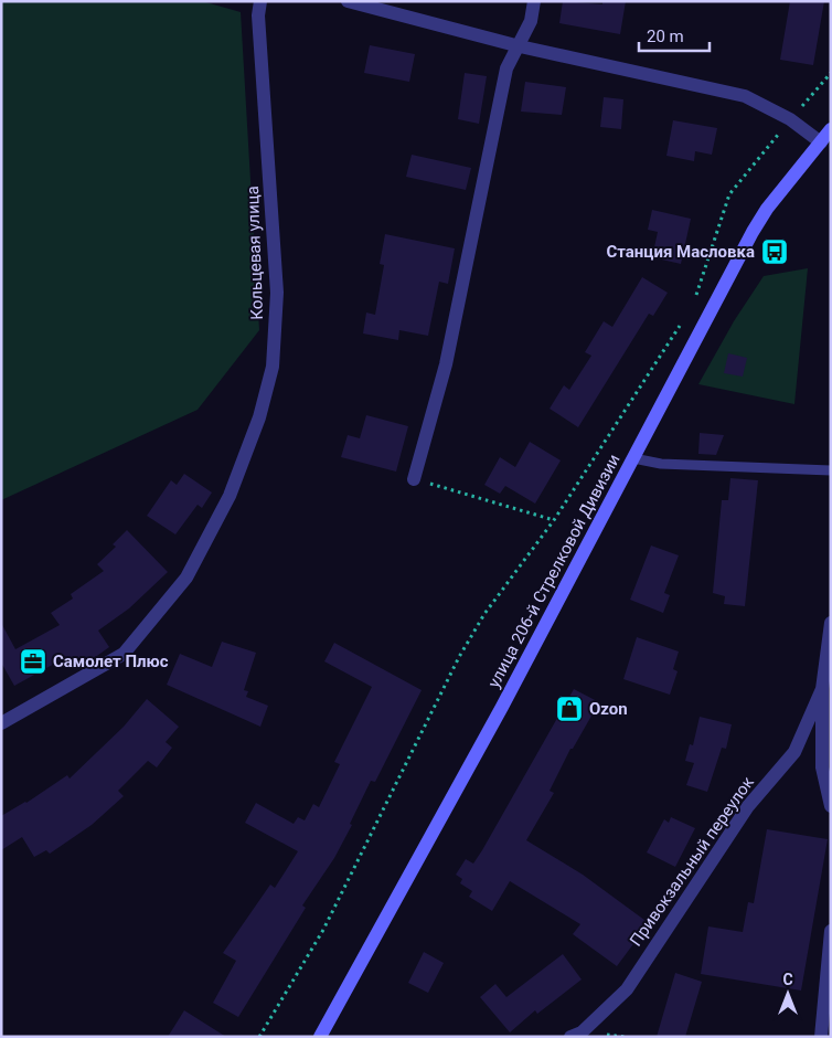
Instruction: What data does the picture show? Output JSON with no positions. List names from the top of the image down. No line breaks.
{"streets":{"main road":["улица 206-й Стрелковой Дивизии"],"street":["Кольцевая улица","Привокзальный переулок"]},"places":{"bus stop":["Станция Масловка"],"office":["Самолет Плюс"],"shop":["Ozon"]},"scale_bar":"20 m","north":"top"}
